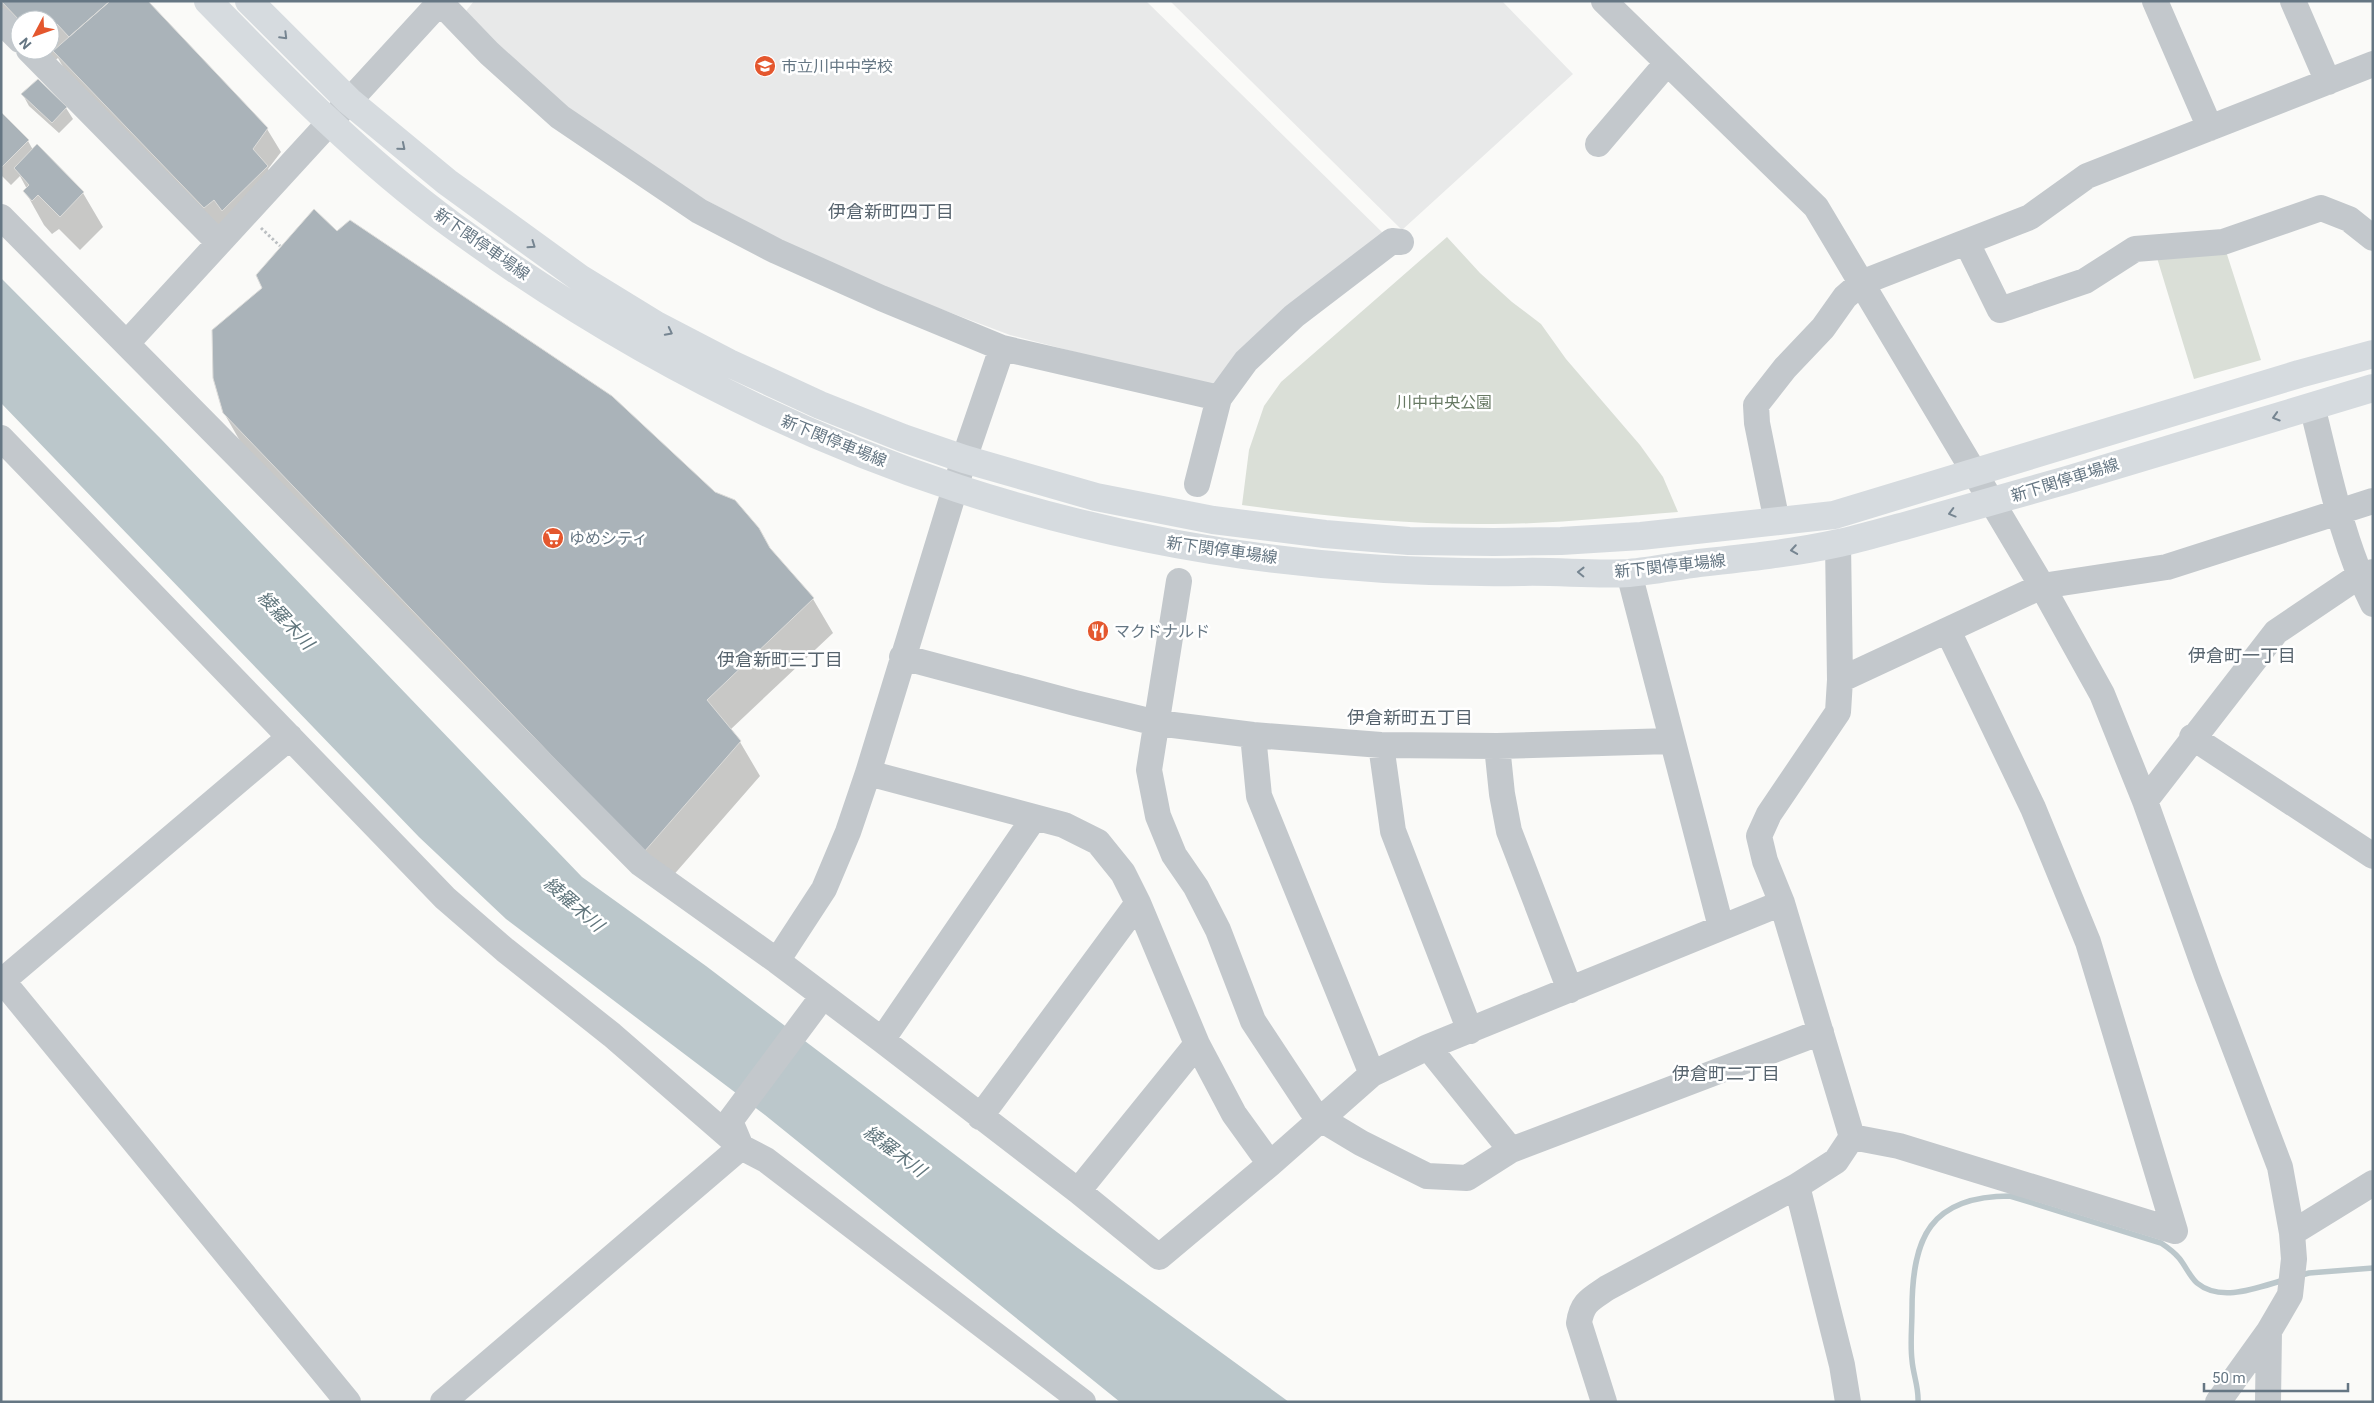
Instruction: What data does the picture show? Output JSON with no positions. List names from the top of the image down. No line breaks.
{"streets":{"main road":["新下関停車場線"]},"districts":["伊倉新町四丁目","伊倉町一丁目","伊倉新町三丁目","伊倉新町五丁目","伊倉町二丁目"],"water":["綾羅木川"],"parks":["川中中央公園"],"places":{"school or university":["市立川中中学校"],"supermarket":["ゆめシティ"],"restaurant":["マクドナルド"]},"scale_bar":"50 m","north":"bottom left"}
